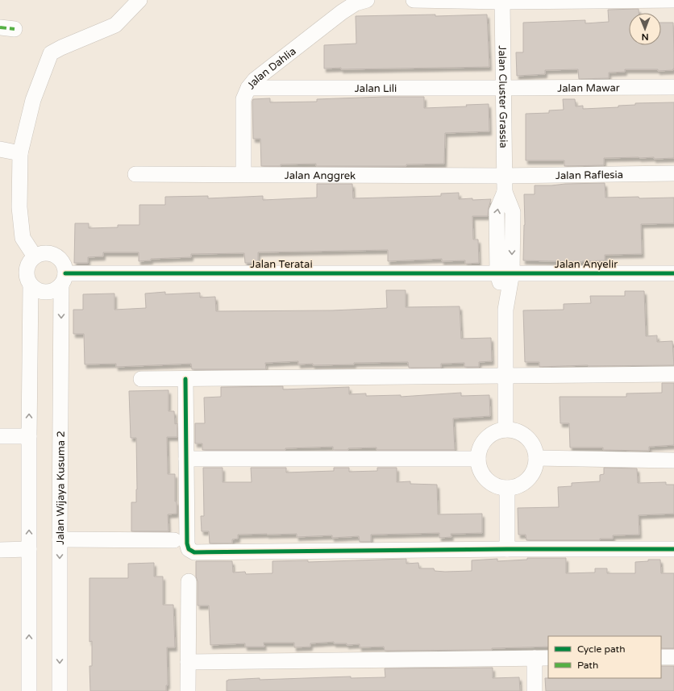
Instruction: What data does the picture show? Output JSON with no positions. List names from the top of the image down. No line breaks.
{"streets":{"street":["Jalan Dahlia","Jalan Lili","Jalan Mawar","Jalan Cluster Grassia","Jalan Raflesia","Jalan Anggrek","Jalan Teratai","Jalan Anyelir","Jalan Wijaya Kusuma 2"]},"crossings":[["Jalan Dahlia","Jalan Lili"],["Jalan Dahlia","Jalan Anggrek"],["Jalan Lili","Jalan Mawar"],["Jalan Lili","Jalan Cluster Grassia"],["Jalan Mawar","Jalan Cluster Grassia"],["Jalan Cluster Grassia","Jalan Raflesia"],["Jalan Cluster Grassia","Jalan Anggrek"],["Jalan Cluster Grassia","Jalan Teratai"],["Jalan Cluster Grassia","Jalan Anyelir"],["Jalan Raflesia","Jalan Anggrek"],["Jalan Teratai","Jalan Anyelir"],["Jalan Teratai","Jalan Wijaya Kusuma 2"]],"legend":["Cycle path","Path"],"north":"bottom"}
